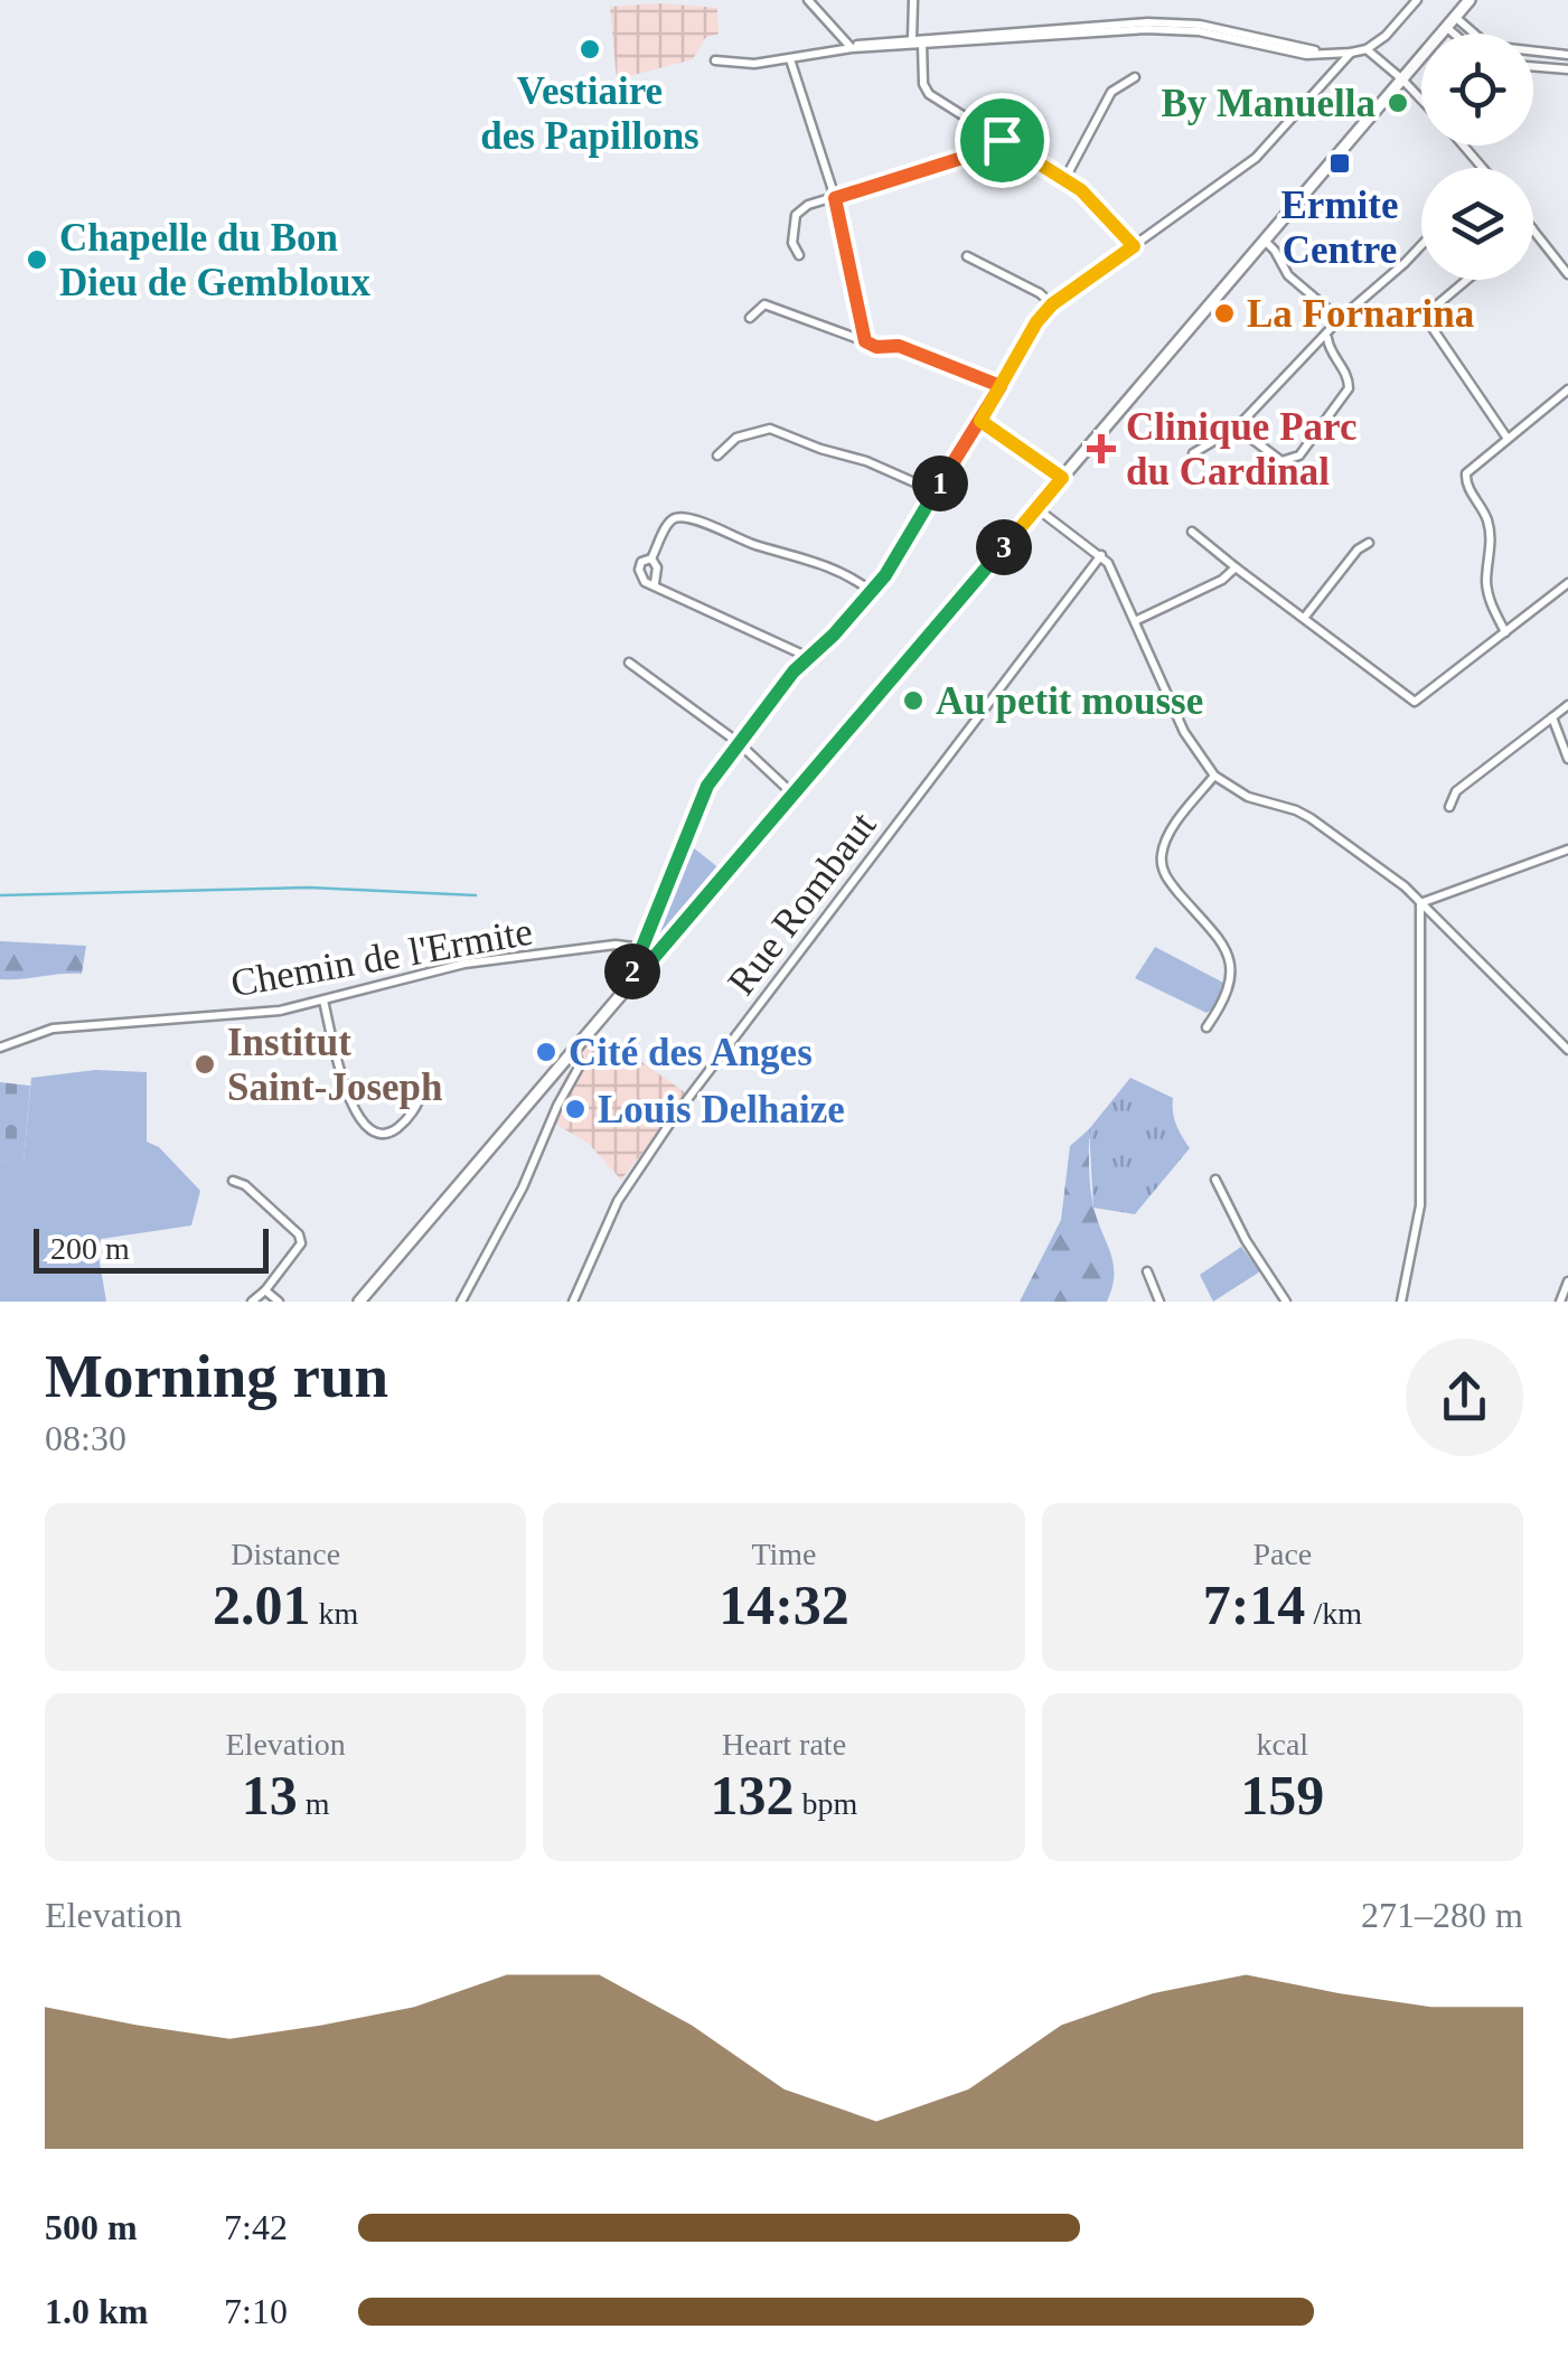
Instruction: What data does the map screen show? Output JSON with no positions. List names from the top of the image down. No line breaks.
{"streets":{"street":["Rue Rombaut","Chemin de l'Ermite"]},"places":{"other":["Vestiaire des Papillons","By Manuella","Chapelle du Bon Dieu de Gembloux","La Fornarina","Au petit mousse","Cité des Anges","Institut Saint-Joseph","Louis Delhaize"],"transit":["Ermite Centre"],"health":["Clinique Parc du Cardinal"]},"scale_bar":"200 m","page":{"pins":["1","3","2"],"scale":"200 m","heading":["Morning run","08:30"],"stats":[["Distance","2.01 km"],["Time","14:32"],["Pace","7:14 /km"],["Elevation","13 m"],["Heart rate","132 bpm"],["kcal","159"]],"chart":["Elevation","271–280 m"],"list":[{"name":"500 m","note":"7:42"},{"name":"1.0 km","note":"7:10"}]}}
